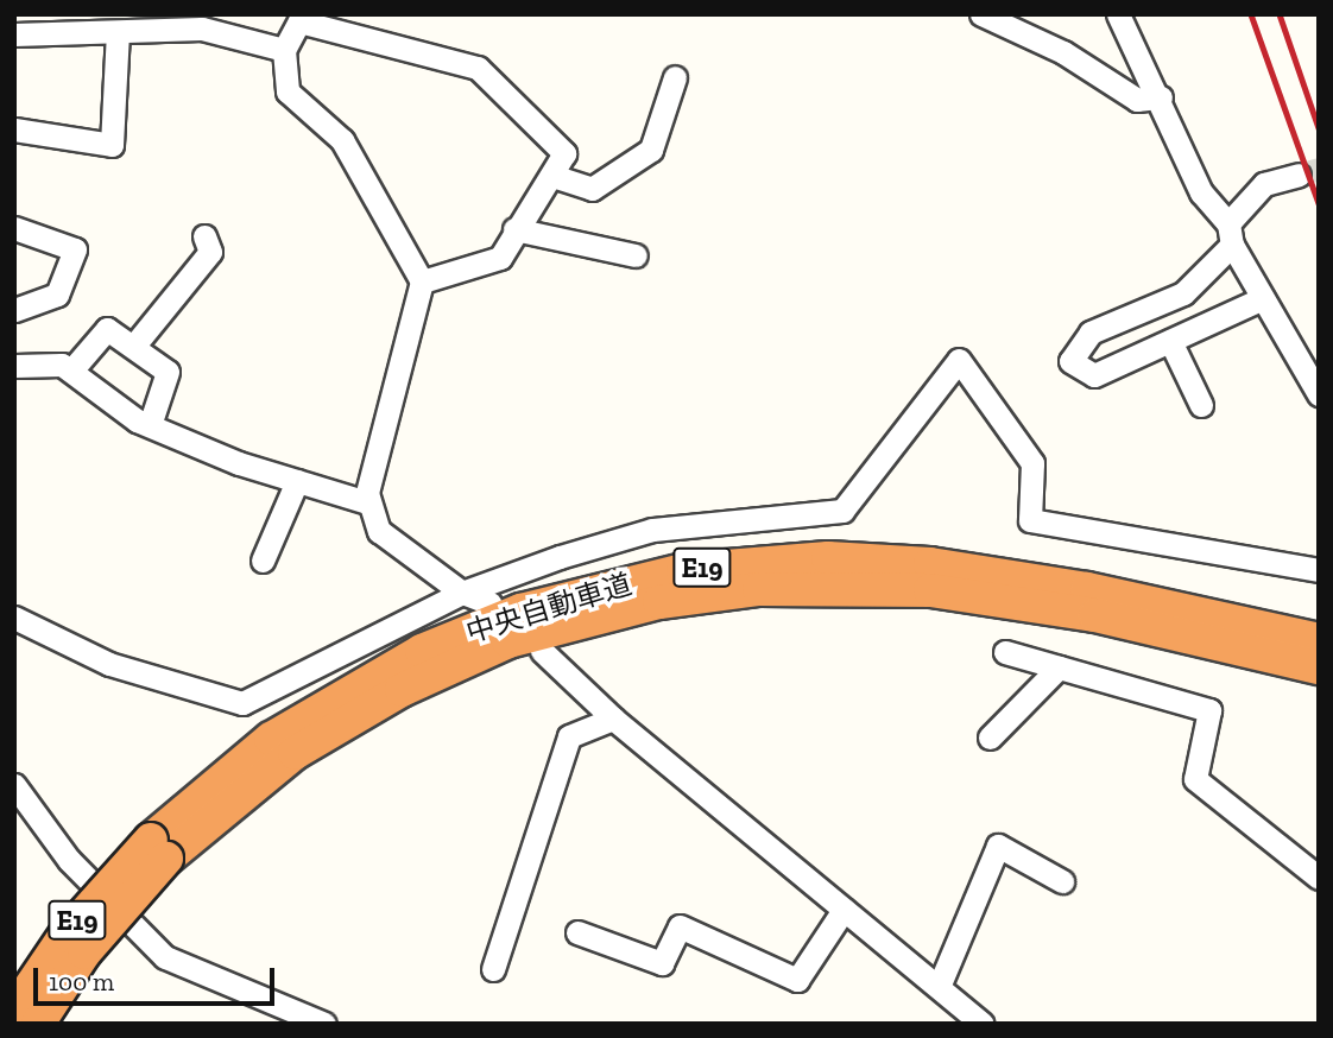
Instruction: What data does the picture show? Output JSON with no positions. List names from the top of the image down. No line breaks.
{"streets":{"highway":["E19","中央自動車道"]},"scale_bar":"100 m"}
